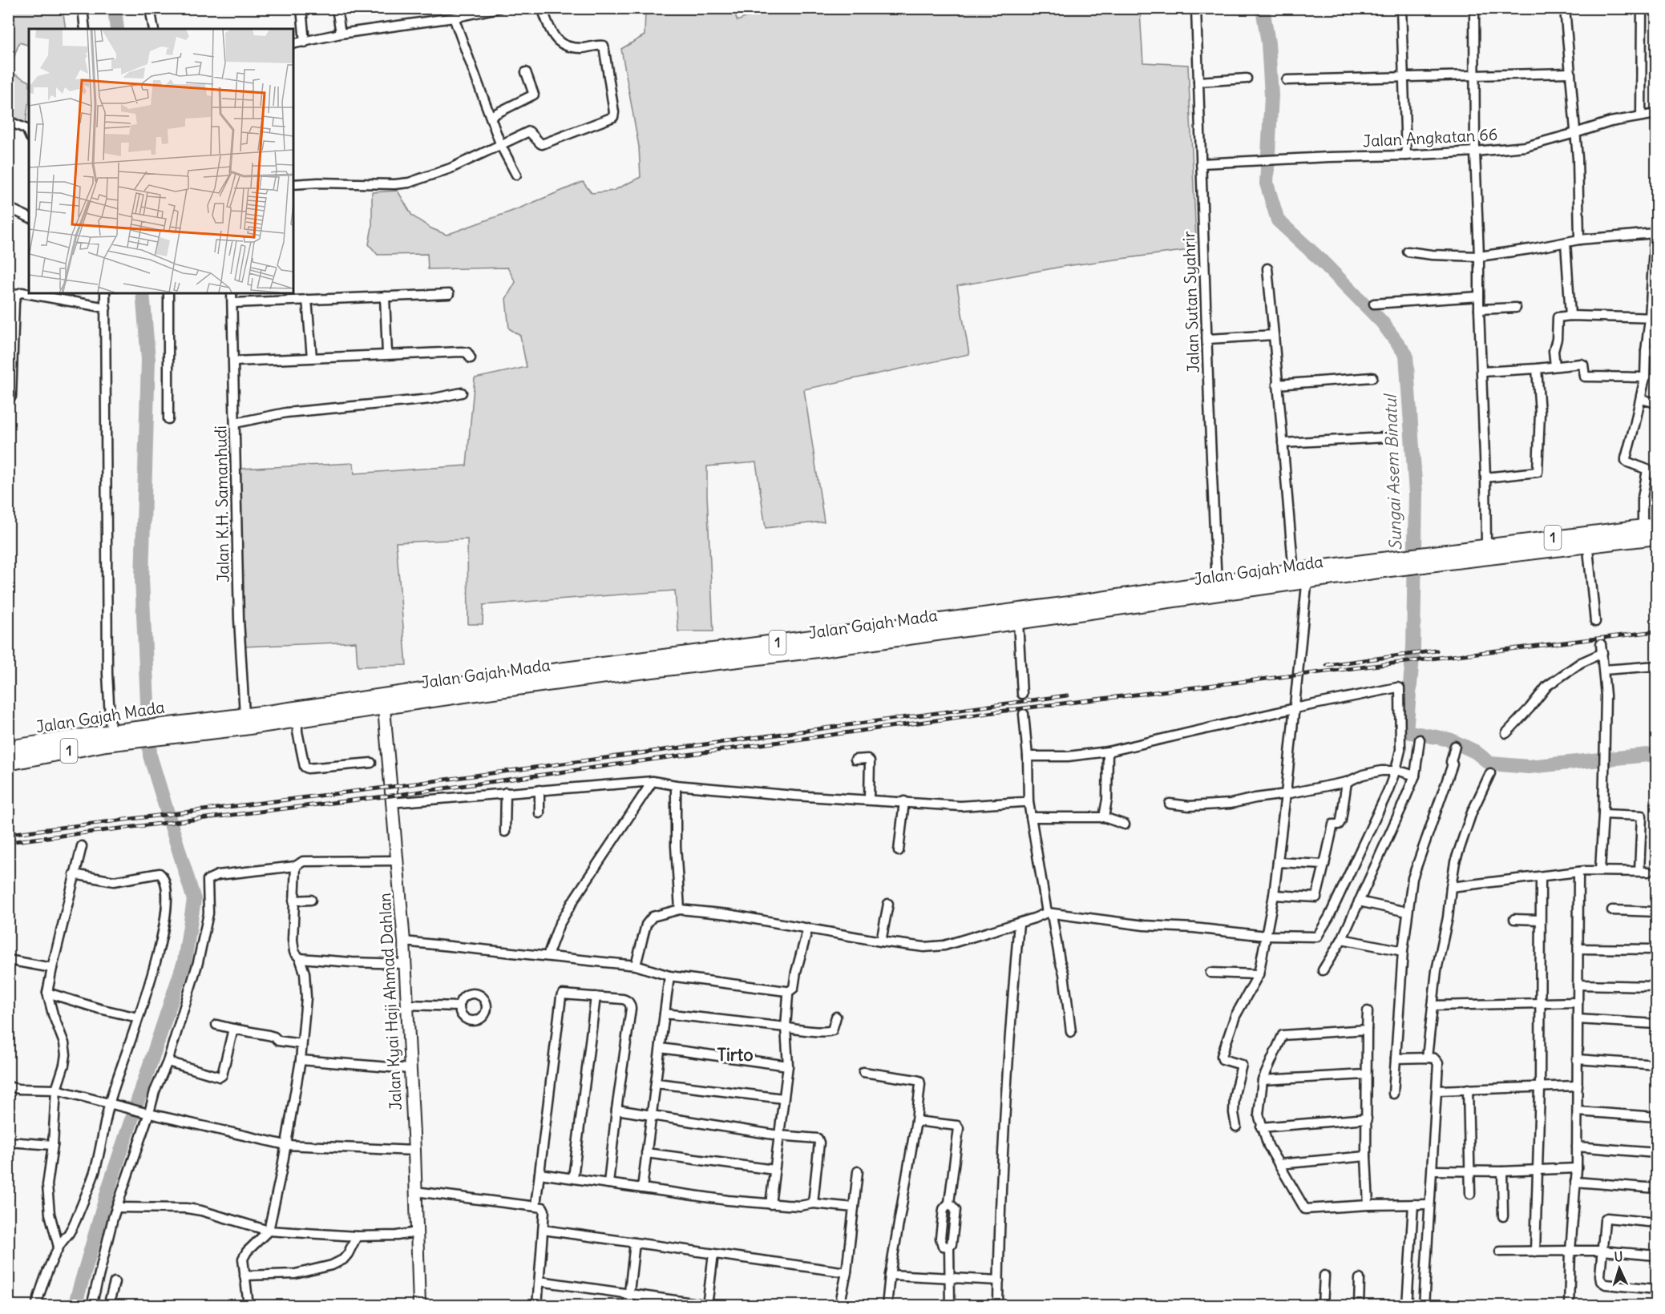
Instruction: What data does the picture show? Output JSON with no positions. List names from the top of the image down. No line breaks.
{"streets":{"highway":["1","Jalan Gajah Mada"],"street":["Jalan Angkatan 66","Jalan Sutan Syahrir","Jalan K.H. Samanhudi","Jalan Kyai Haji Ahmad Dahlan"]},"crossings":[["Jalan Angkatan 66","Jalan Sutan Syahrir"],["Jalan Sutan Syahrir","Jalan Gajah Mada"],["Jalan K.H. Samanhudi","Jalan Gajah Mada"],["Jalan Gajah Mada","Jalan Kyai Haji Ahmad Dahlan"]],"districts":["Tirto"],"water":["Sungai Asem Binatul"],"north":"top"}
